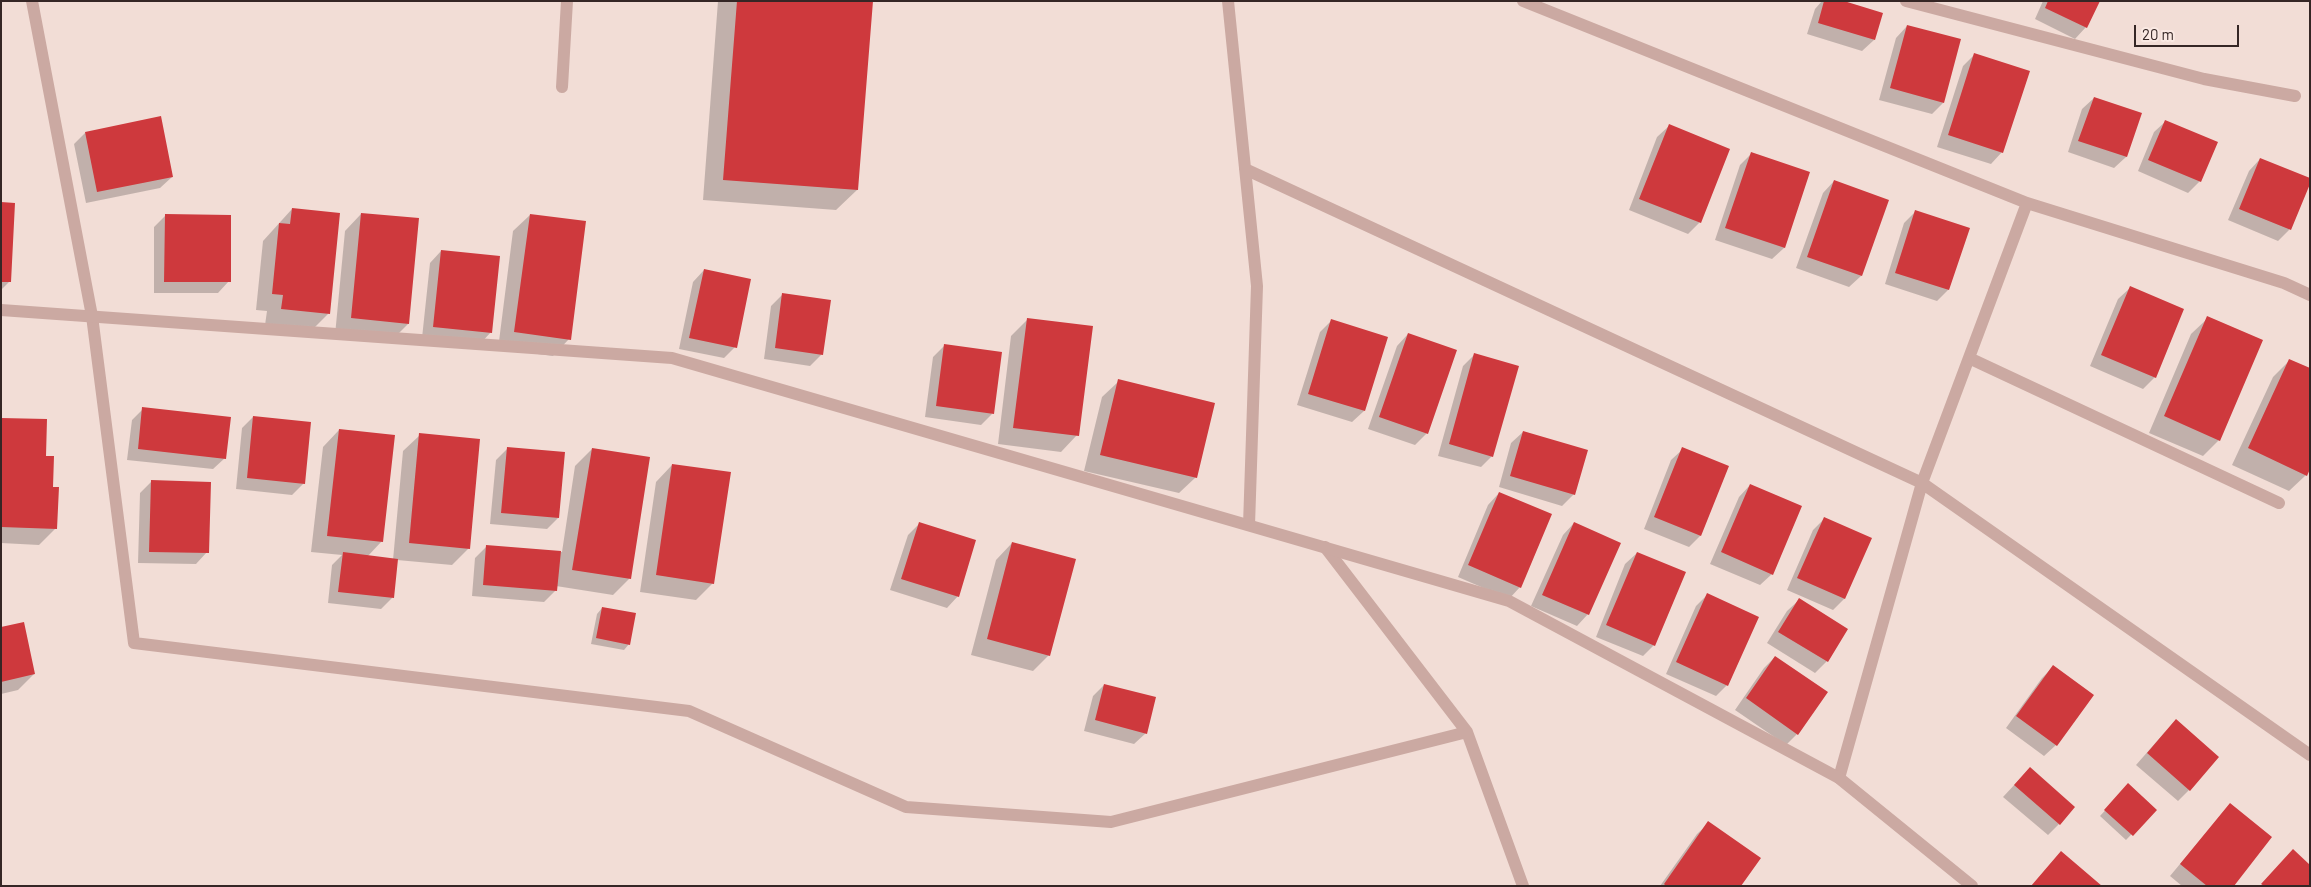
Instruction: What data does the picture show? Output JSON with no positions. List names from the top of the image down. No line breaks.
{"scale_bar":"20 m"}
